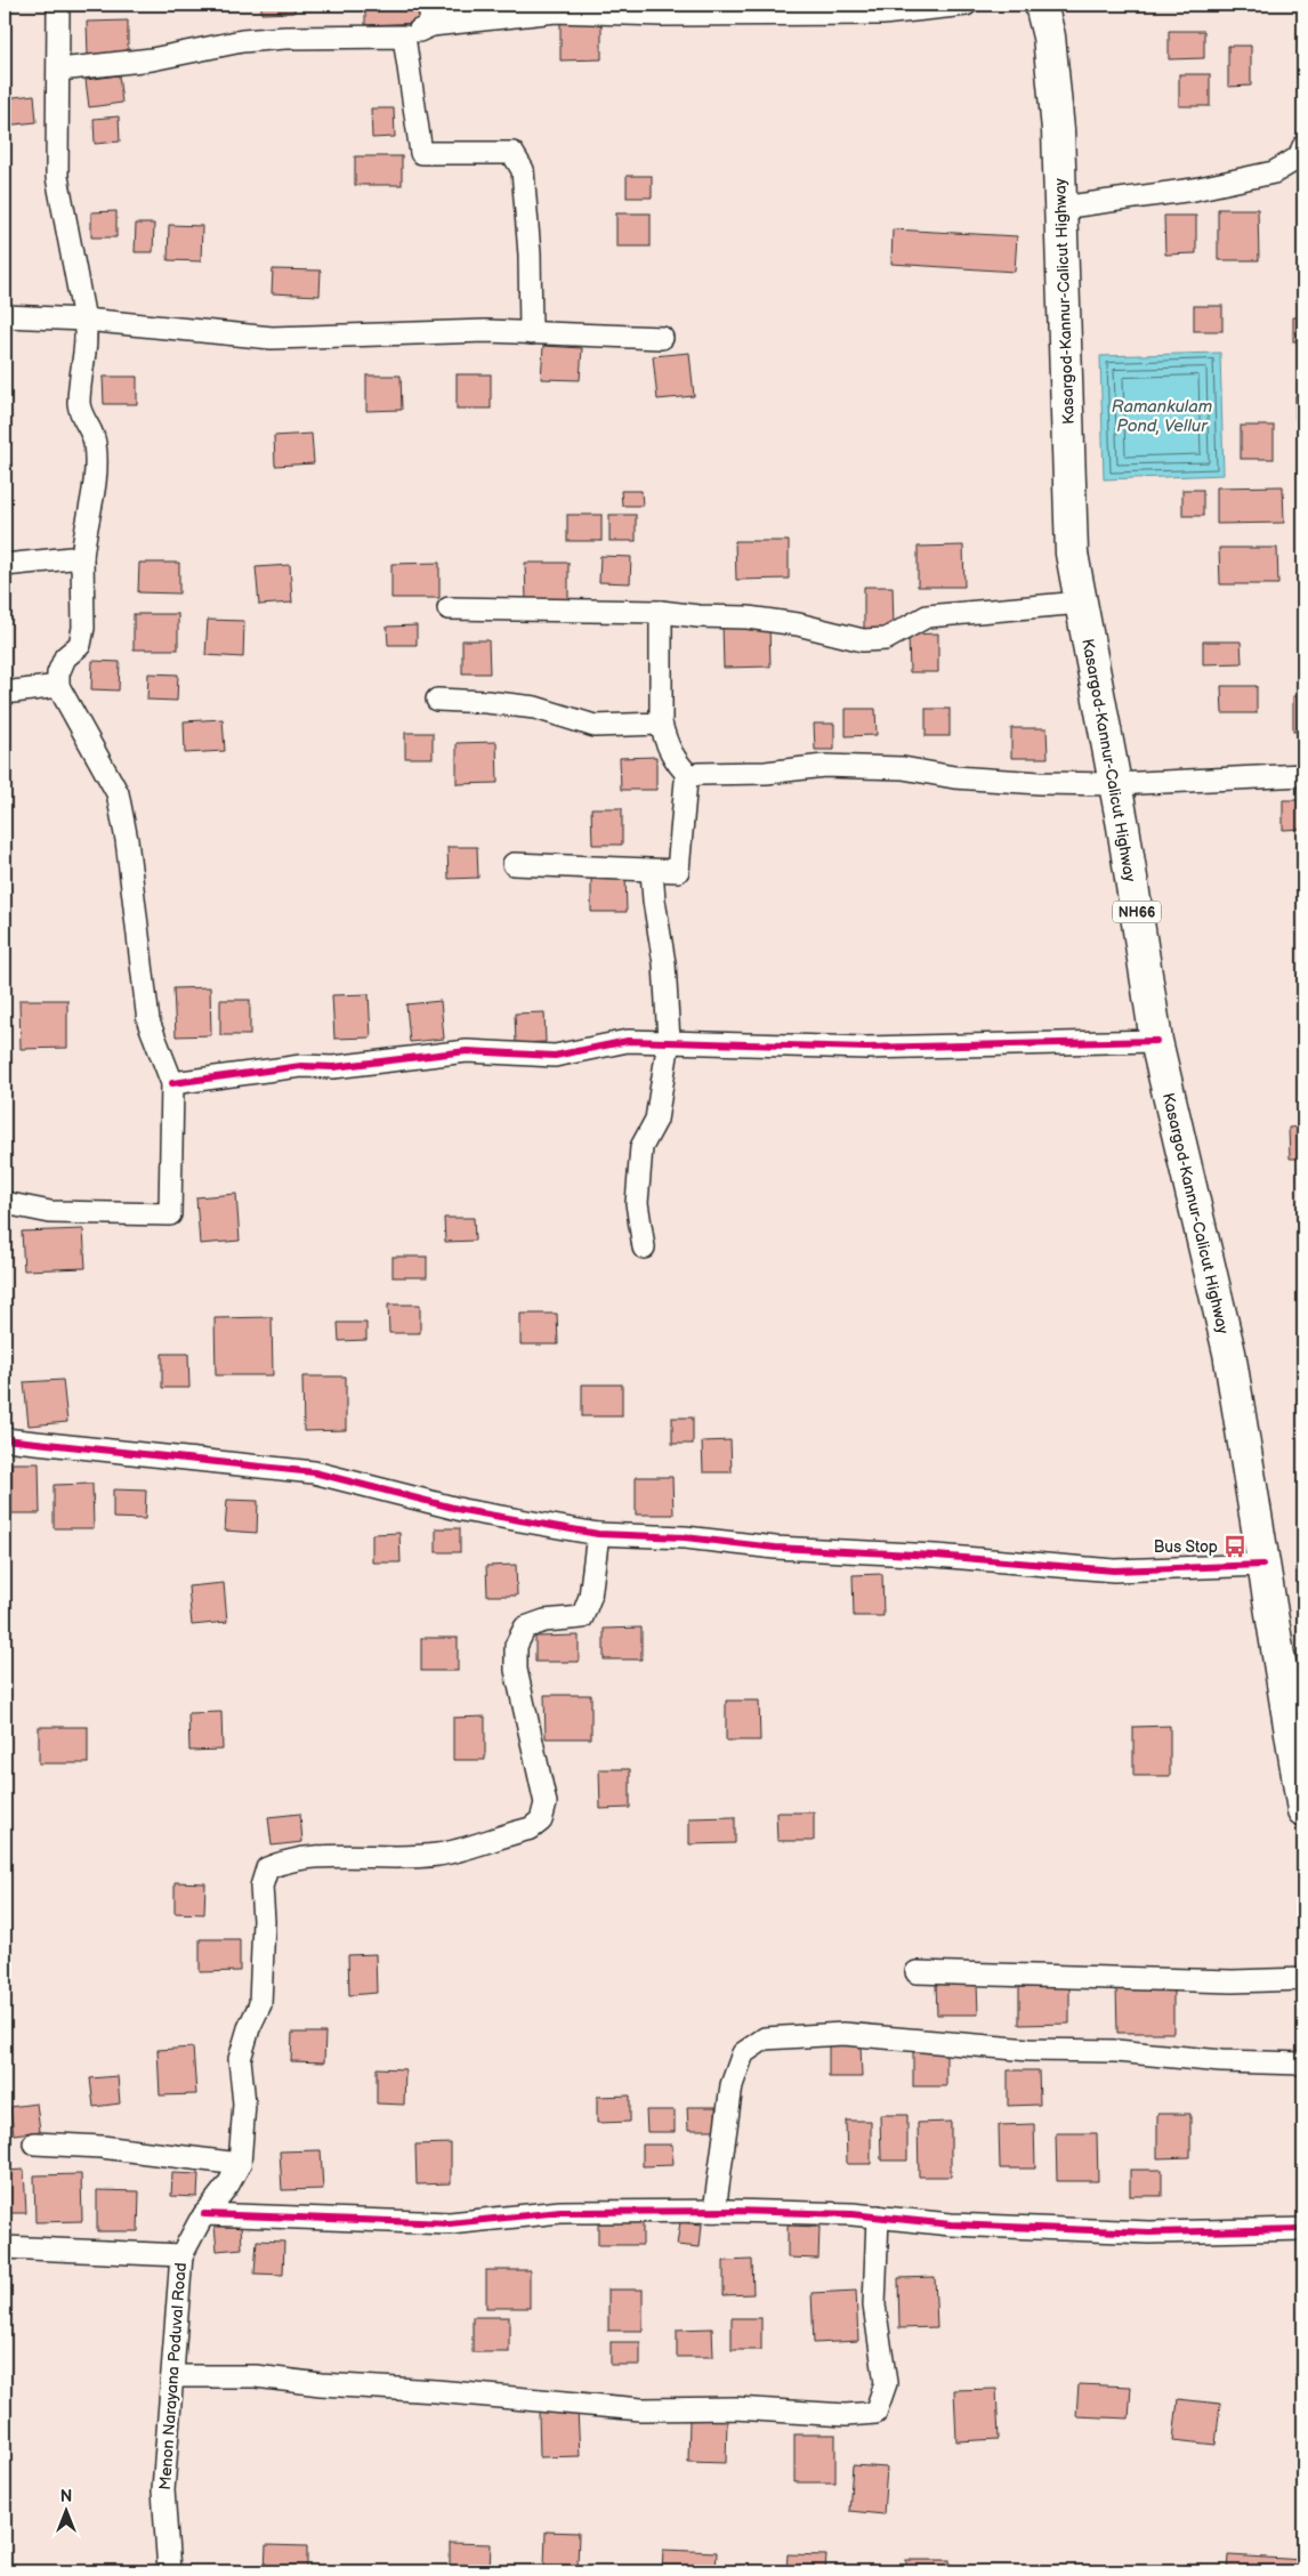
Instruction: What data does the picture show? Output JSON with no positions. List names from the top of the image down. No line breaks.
{"streets":{"highway":["Kasargod-Kannur-Calicut Highway","NH66"],"street":["Menon Narayana Poduval Road"]},"water":["Ramankulam Pond, Vellur"],"places":{"bus stop":["Bus Stop"]},"north":"top"}
